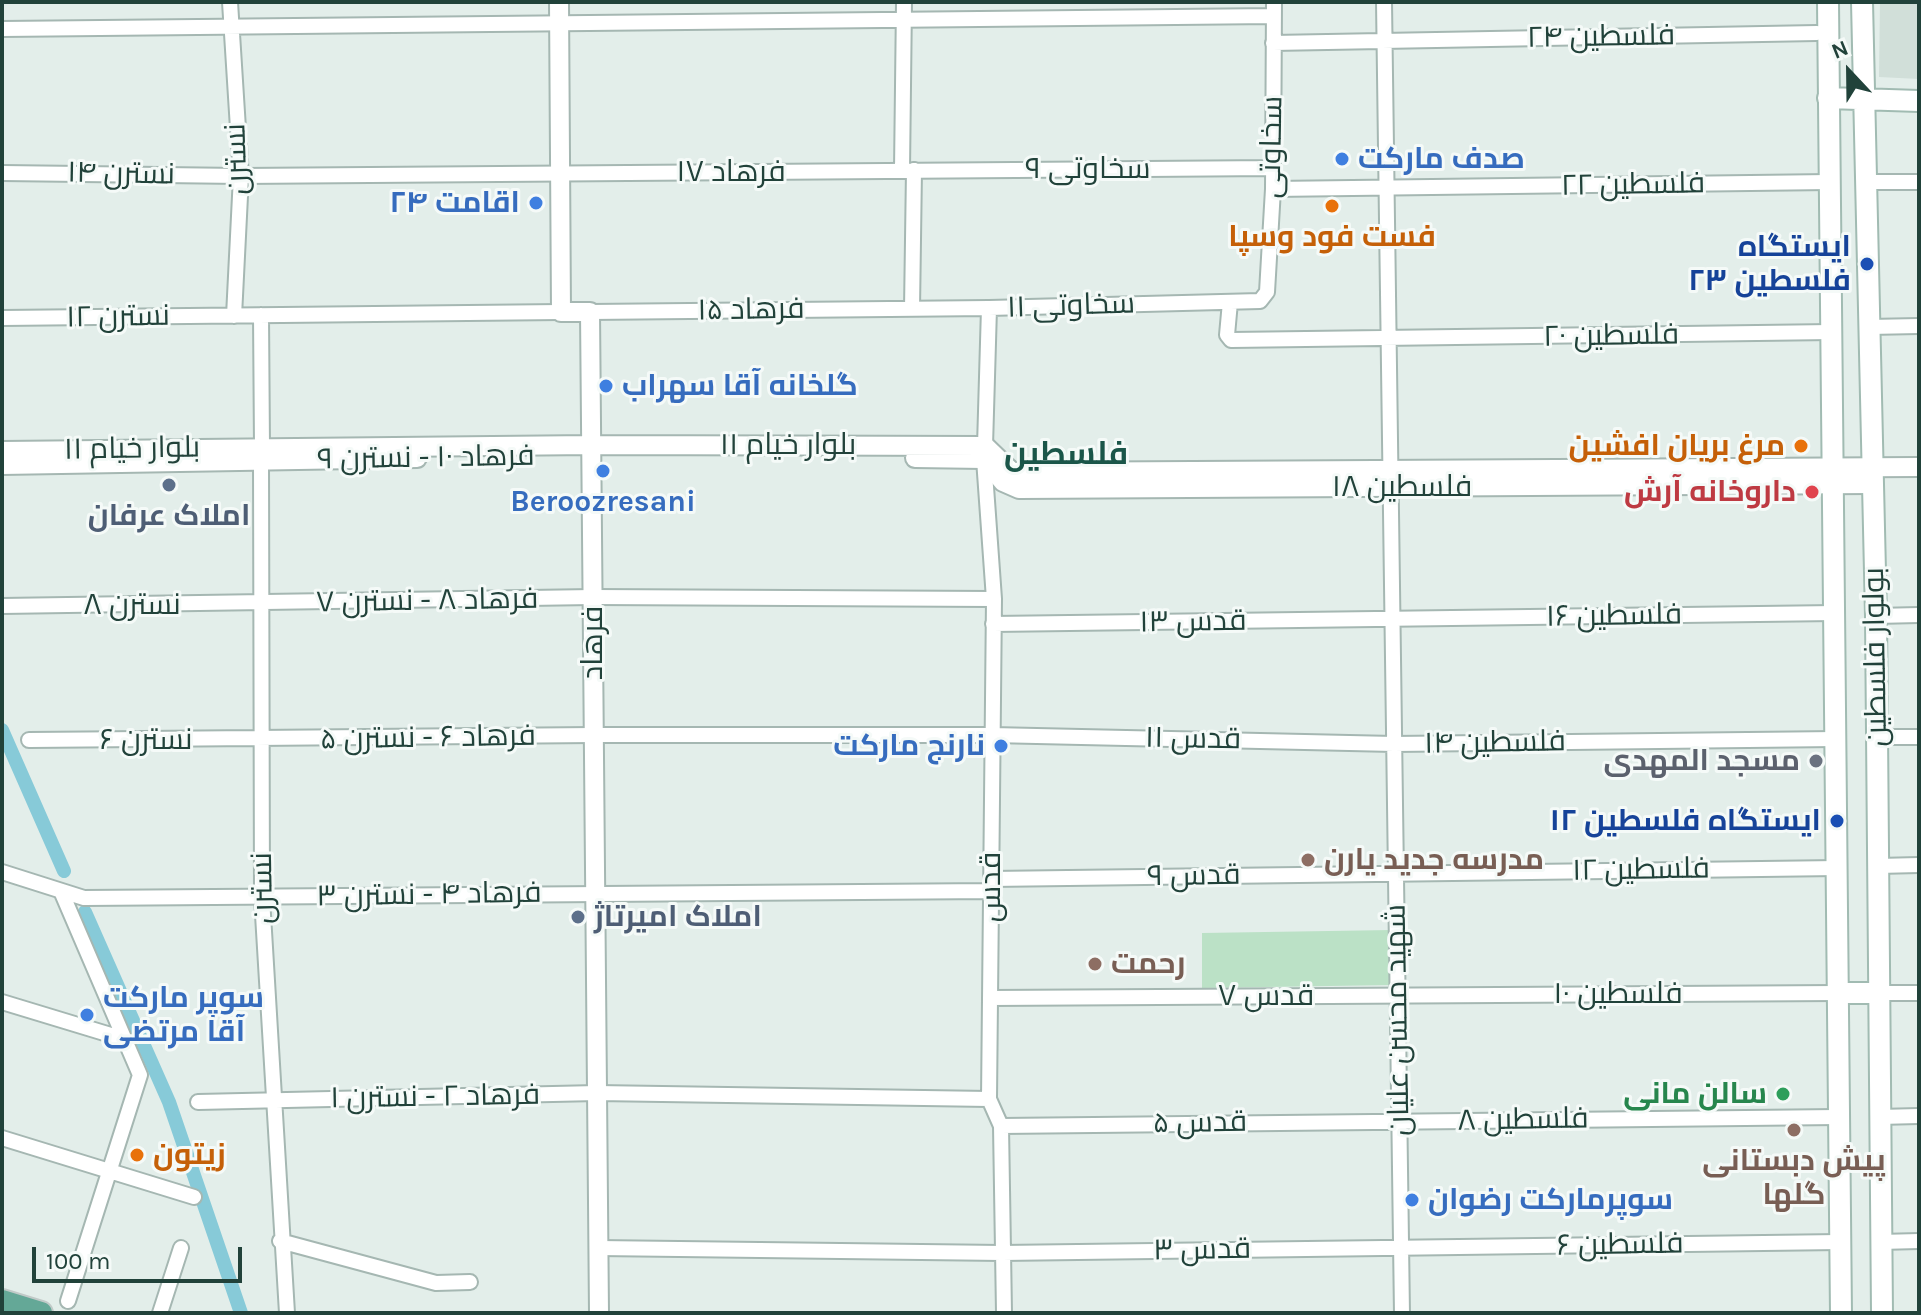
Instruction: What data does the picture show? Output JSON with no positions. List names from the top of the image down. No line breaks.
{"streets":{"main road":["بولوار فلسطین"],"street":["فلسطین ۲۴","سخاوتی","نسترن","سخاوتی ۹","فرهاد ۱۷","نسترن ۱۴","فلسطین ۲۲","سخاوتی ۱۱","فرهاد ۱۵","نسترن ۱۲","فلسطین ۲۰","بلوار خیام ۱۱","فرهاد ۱۰ - نسترن ۹","فلسطین ۱۸","فرهاد ۸ - نسترن ۷","نسترن ۸","فلسطین ۱۶","قدس ۱۳","فرهاد","فرهاد ۶ - نسترن ۵","قدس ۱۱","نسترن ۶","فلسطین ۱۴","فلسطین ۱۲","قدس ۹","قدس","فرهاد ۴ - نسترن ۳","فلسطین ۱۰","قدس ۷","شهید محسن علیان","فرهاد ۲ - نسترن ۱","فلسطین ۸","قدس ۵","فلسطین ۶","قدس ۳"]},"crossings":[["فلسطین ۲۴","سخاوتی"],["فلسطین ۲۴","شهید محسن علیان"],["سخاوتی","سخاوتی ۹"],["سخاوتی","فلسطین ۲۲"],["سخاوتی","سخاوتی ۱۱"],["نسترن","نسترن ۱۴"],["نسترن","نسترن ۱۲"],["نسترن","بلوار خیام ۱۱"],["نسترن","فرهاد ۱۰ - نسترن ۹"],["نسترن","فرهاد ۸ - نسترن ۷"],["نسترن","نسترن ۸"],["نسترن","فرهاد ۶ - نسترن ۵"],["نسترن","نسترن ۶"],["نسترن","فرهاد ۴ - نسترن ۳"],["نسترن","فرهاد ۲ - نسترن ۱"],["سخاوتی ۹","فرهاد ۱۷"],["فرهاد ۱۷","نسترن ۱۴"],["فلسطین ۲۲","بولوار فلسطین"],["فلسطین ۲۲","شهید محسن علیان"],["سخاوتی ۱۱","فرهاد ۱۵"],["سخاوتی ۱۱","فلسطین ۲۰"],["سخاوتی ۱۱","قدس"],["فرهاد ۱۵","فرهاد"],["فلسطین ۲۰","بولوار فلسطین"],["فلسطین ۲۰","شهید محسن علیان"],["بلوار خیام ۱۱","فرهاد ۱۰ - نسترن ۹"],["بلوار خیام ۱۱","فلسطین ۱۸"],["بلوار خیام ۱۱","فرهاد"],["بلوار خیام ۱۱","قدس"],["فرهاد ۱۰ - نسترن ۹","فرهاد"],["فلسطین ۱۸","بولوار فلسطین"],["فلسطین ۱۸","قدس"],["فلسطین ۱۸","شهید محسن علیان"],["فرهاد ۸ - نسترن ۷","نسترن ۸"],["فرهاد ۸ - نسترن ۷","فرهاد"],["فرهاد ۸ - نسترن ۷","قدس"],["فلسطین ۱۶","قدس ۱۳"],["فلسطین ۱۶","بولوار فلسطین"],["فلسطین ۱۶","شهید محسن علیان"],["قدس ۱۳","قدس"],["قدس ۱۳","شهید محسن علیان"],["فرهاد","فرهاد ۶ - نسترن ۵"],["فرهاد","فرهاد ۴ - نسترن ۳"],["فرهاد","فرهاد ۲ - نسترن ۱"],["فرهاد","قدس ۳"],["بولوار فلسطین","فلسطین ۱۴"],["بولوار فلسطین","فلسطین ۱۲"],["بولوار فلسطین","فلسطین ۱۰"],["بولوار فلسطین","فلسطین ۸"],["بولوار فلسطین","فلسطین ۶"],["فرهاد ۶ - نسترن ۵","قدس ۱۱"],["فرهاد ۶ - نسترن ۵","نسترن ۶"],["قدس ۱۱","فلسطین ۱۴"],["قدس ۱۱","قدس"],["قدس ۱۱","شهید محسن علیان"],["فلسطین ۱۴","شهید محسن علیان"],["فلسطین ۱۲","قدس ۹"],["فلسطین ۱۲","شهید محسن علیان"],["قدس ۹","قدس"],["قدس ۹","فرهاد ۴ - نسترن ۳"],["قدس ۹","شهید محسن علیان"],["قدس","قدس ۷"],["قدس","فرهاد ۲ - نسترن ۱"],["قدس","قدس ۵"],["قدس","قدس ۳"],["فلسطین ۱۰","قدس ۷"],["فلسطین ۱۰","شهید محسن علیان"],["قدس ۷","شهید محسن علیان"],["شهید محسن علیان","فلسطین ۸"],["شهید محسن علیان","قدس ۵"],["شهید محسن علیان","فلسطین ۶"],["شهید محسن علیان","قدس ۳"],["فلسطین ۸","قدس ۵"],["فلسطین ۶","قدس ۳"]],"districts":["فلسطین"],"places":["صدف مارکت","اقامت ۲۴","فست فود وسپا","ایستگاه فلسطین ۲۳","گلخانه آقا سهراب","مرغ بریان افشین","Beroozresani","املاک عرفان","داروخانه آرش","نارنج مارکت","مسجد المهدی","ایستگاه فلسطین ۱۲","مدرسه جدید یارن","املاک امیرتاژ","رحمت","سوپر مارکت آقا مرتضی","سالن مانی","پیش دبستانی گلها","زیتون","سوپرمارکت رضوان"],"scale_bar":"100 m","north":"top"}
